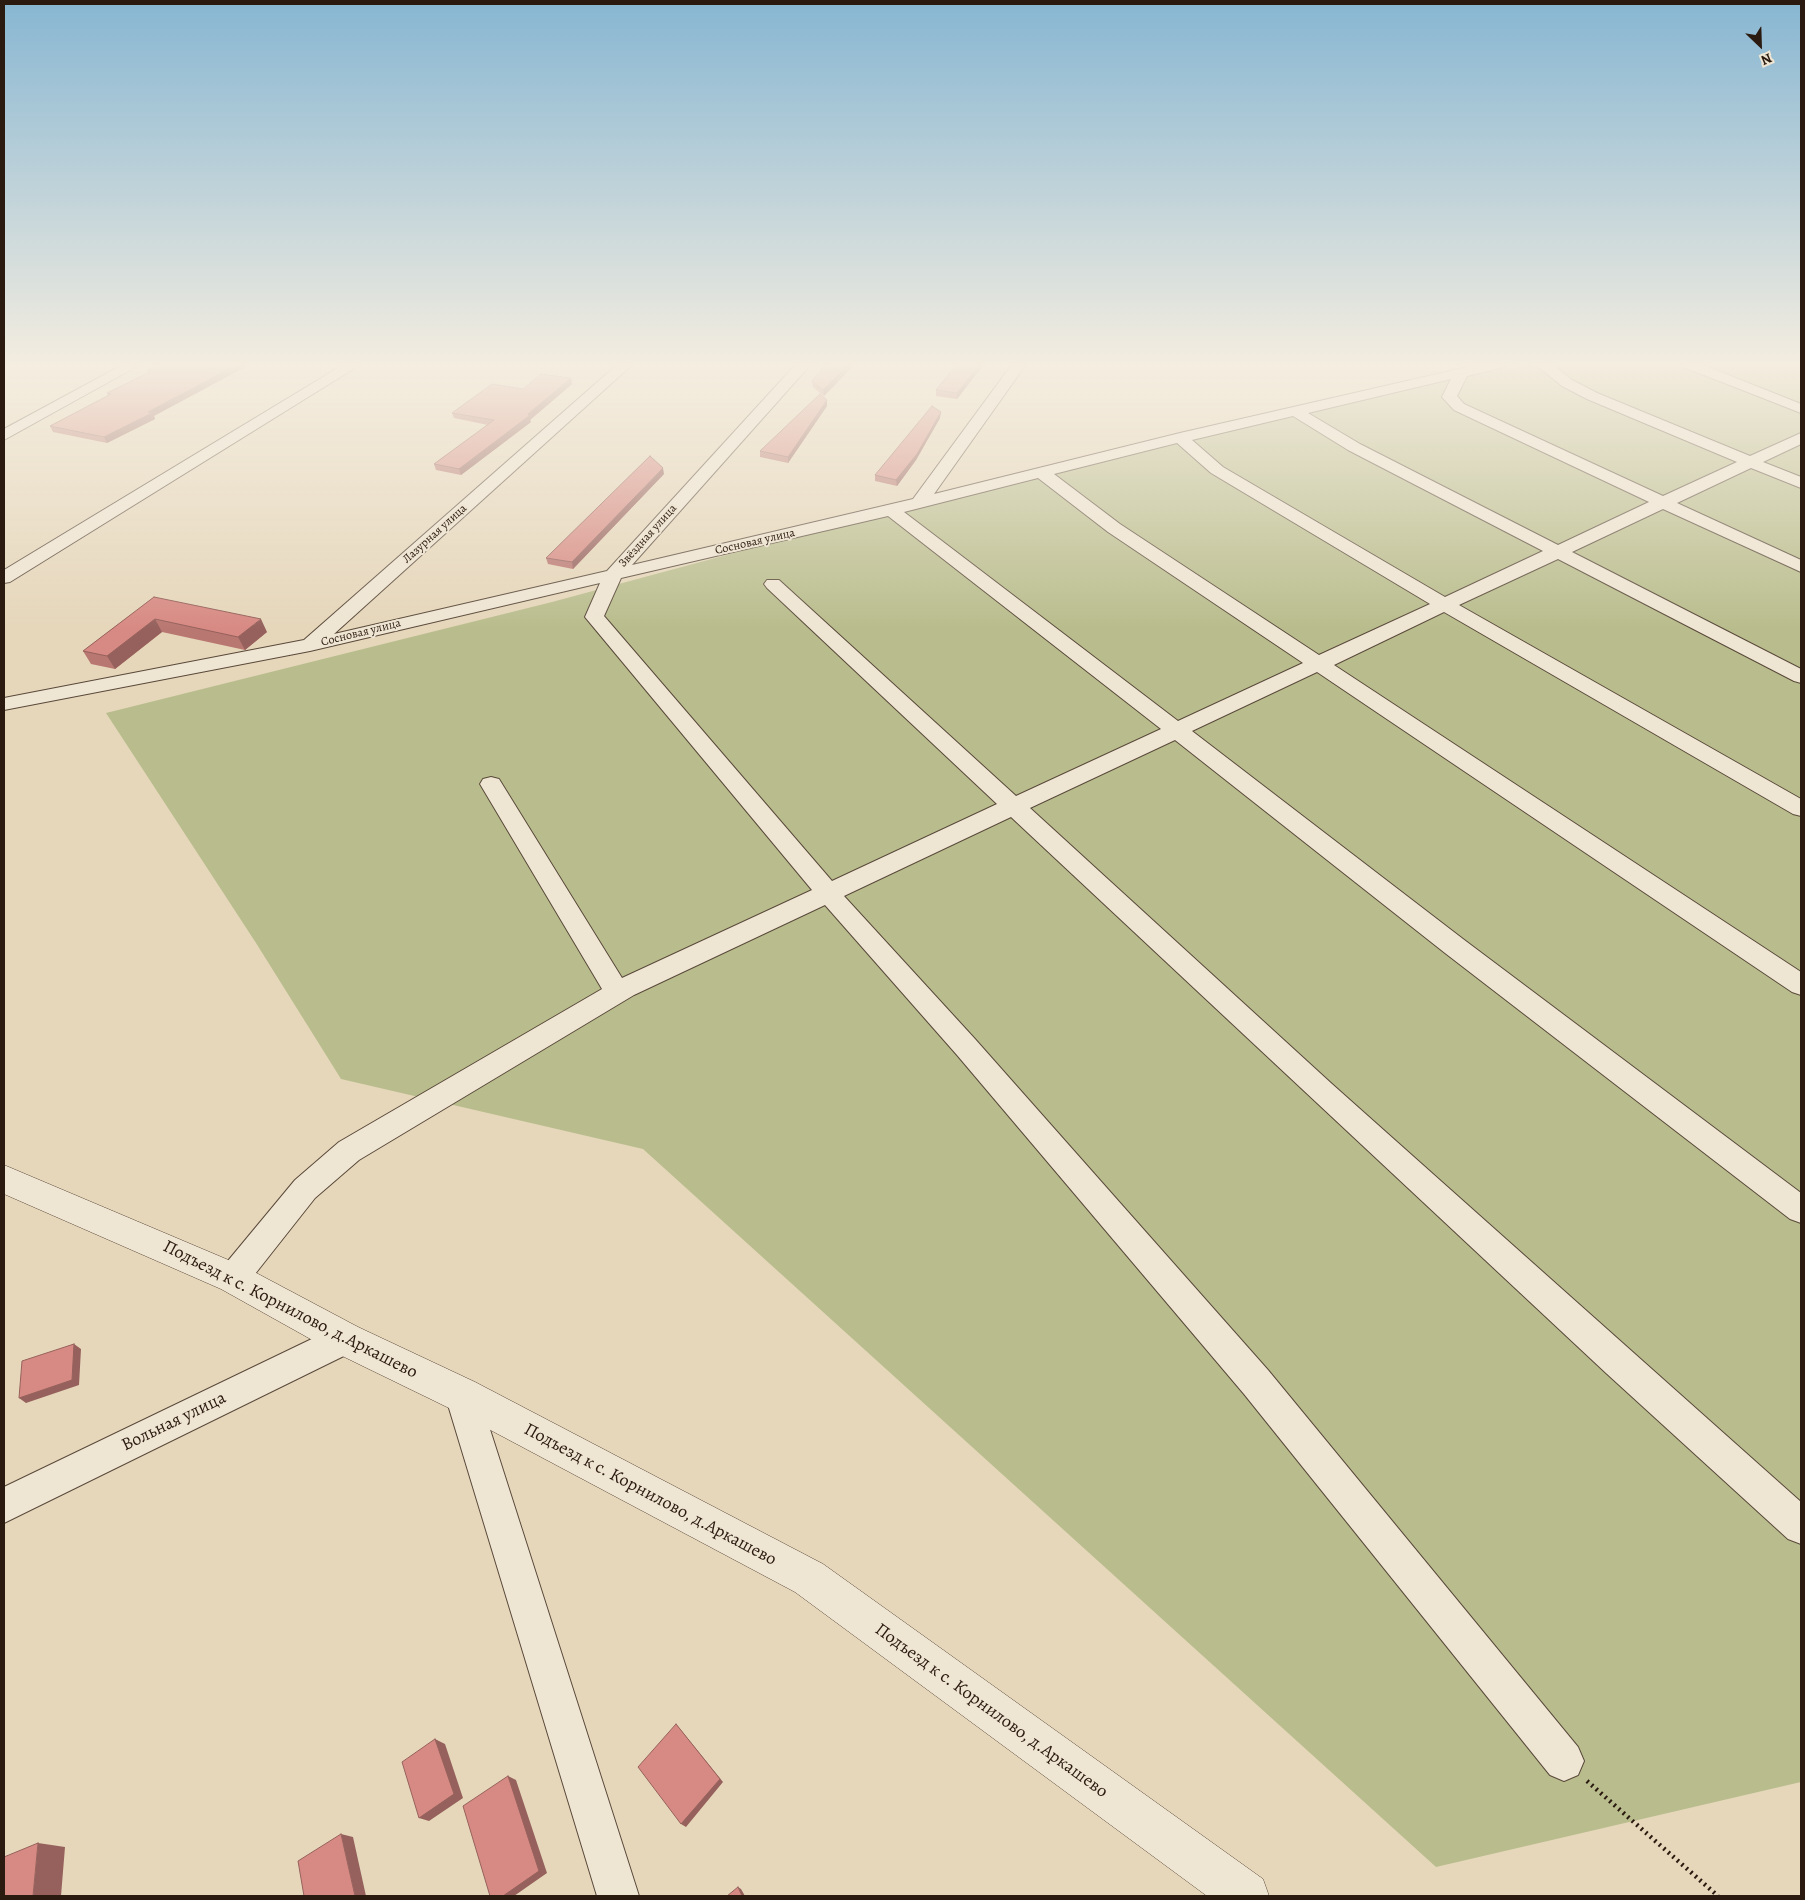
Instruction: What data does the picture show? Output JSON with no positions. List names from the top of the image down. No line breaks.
{"streets":{"street":["Лазурная улица","Звёздная улица","Сосновая улица","Подъезд к с. Корнилово, д.Аркашево","Вольная улица"]},"crossings":[["Лазурная улица","Сосновая улица"],["Звёздная улица","Сосновая улица"],["Подъезд к с. Корнилово, д.Аркашево","Вольная улица"]],"north":"bottom right"}
